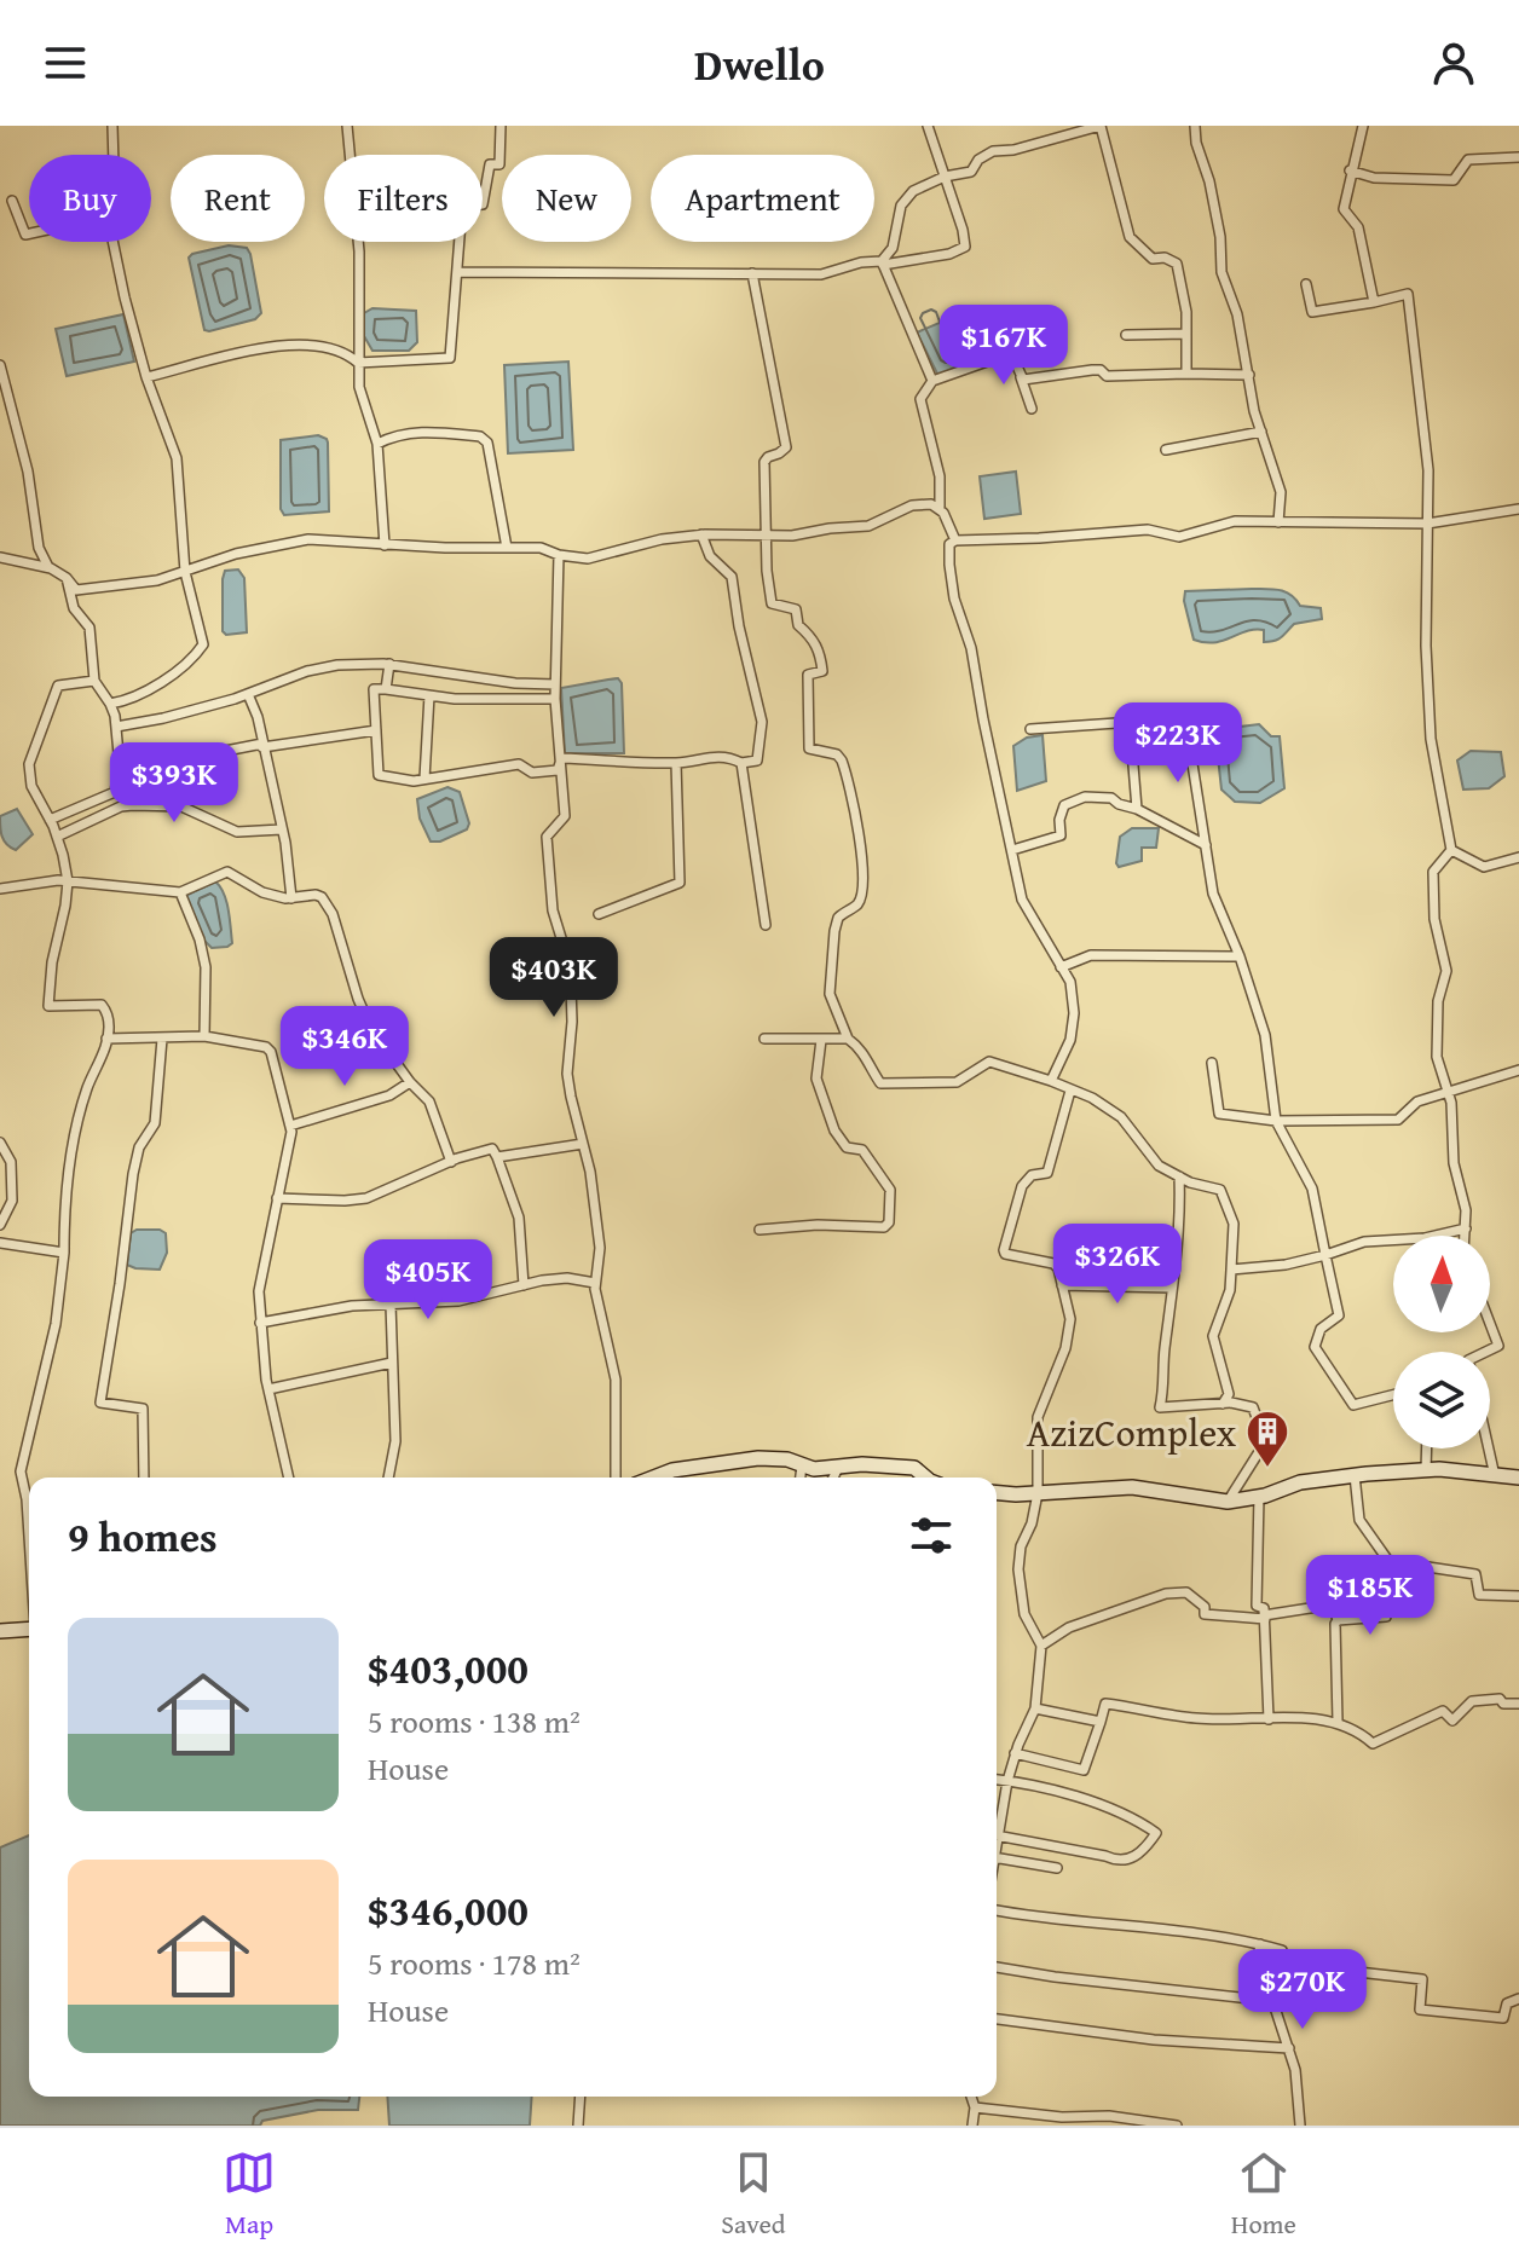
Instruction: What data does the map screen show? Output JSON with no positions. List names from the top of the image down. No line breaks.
{"places":{"building":["AzizComplex"]},"north":"top","page":{"header":"Dwello","chip":["Buy","Rent","Filters","New","Apartment"],"price":["$167K","$223K","$393K","$403K","$346K","$326K","$405K","$185K","$270K"],"heading":"9 homes","list":[{"name":"$403,000","note":"5 rooms · 138 m² · House"},{"name":"$346,000","note":"5 rooms · 178 m² · House"}],"tabs":["Map","Saved","Home"]}}
